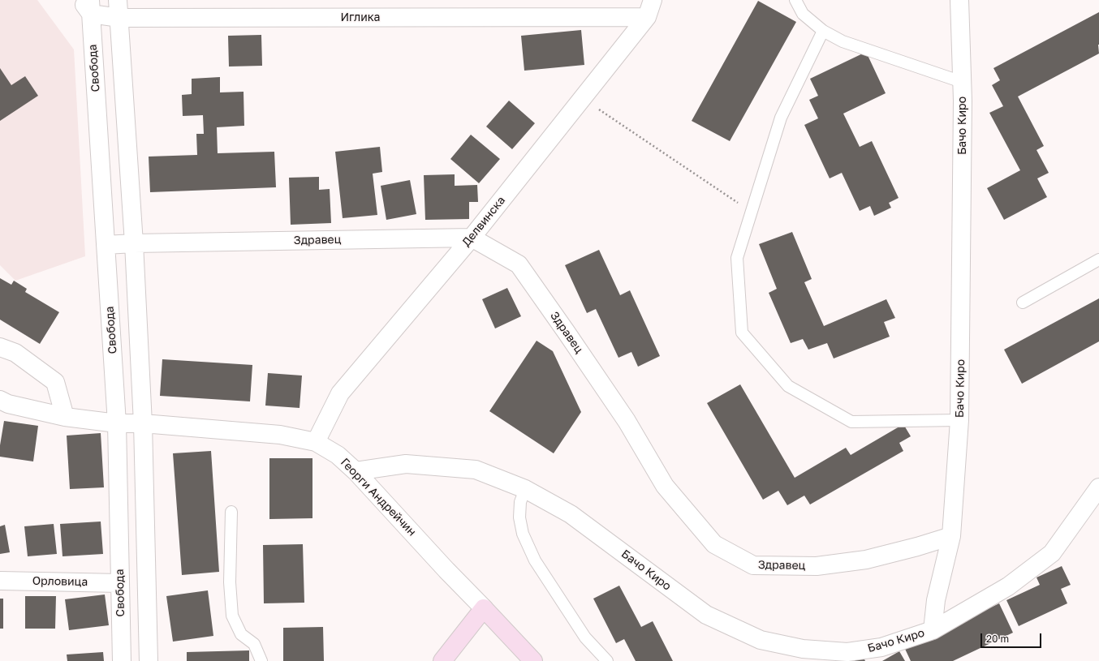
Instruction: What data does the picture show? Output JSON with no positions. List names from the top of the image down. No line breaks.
{"streets":{"street":["Иглика","Свобода","Бачо Киро","Делвинска","Здравец","Георги Андрейчин","Орловица"]},"crossings":[["Иглика","Свобода"],["Иглика","Делвинска"],["Свобода","Здравец"],["Свобода","Георги Андрейчин"],["Свобода","Орловица"],["Бачо Киро","Здравец"],["Бачо Киро","Георги Андрейчин"],["Делвинска","Здравец"],["Делвинска","Георги Андрейчин"]],"scale_bar":"20 m"}
